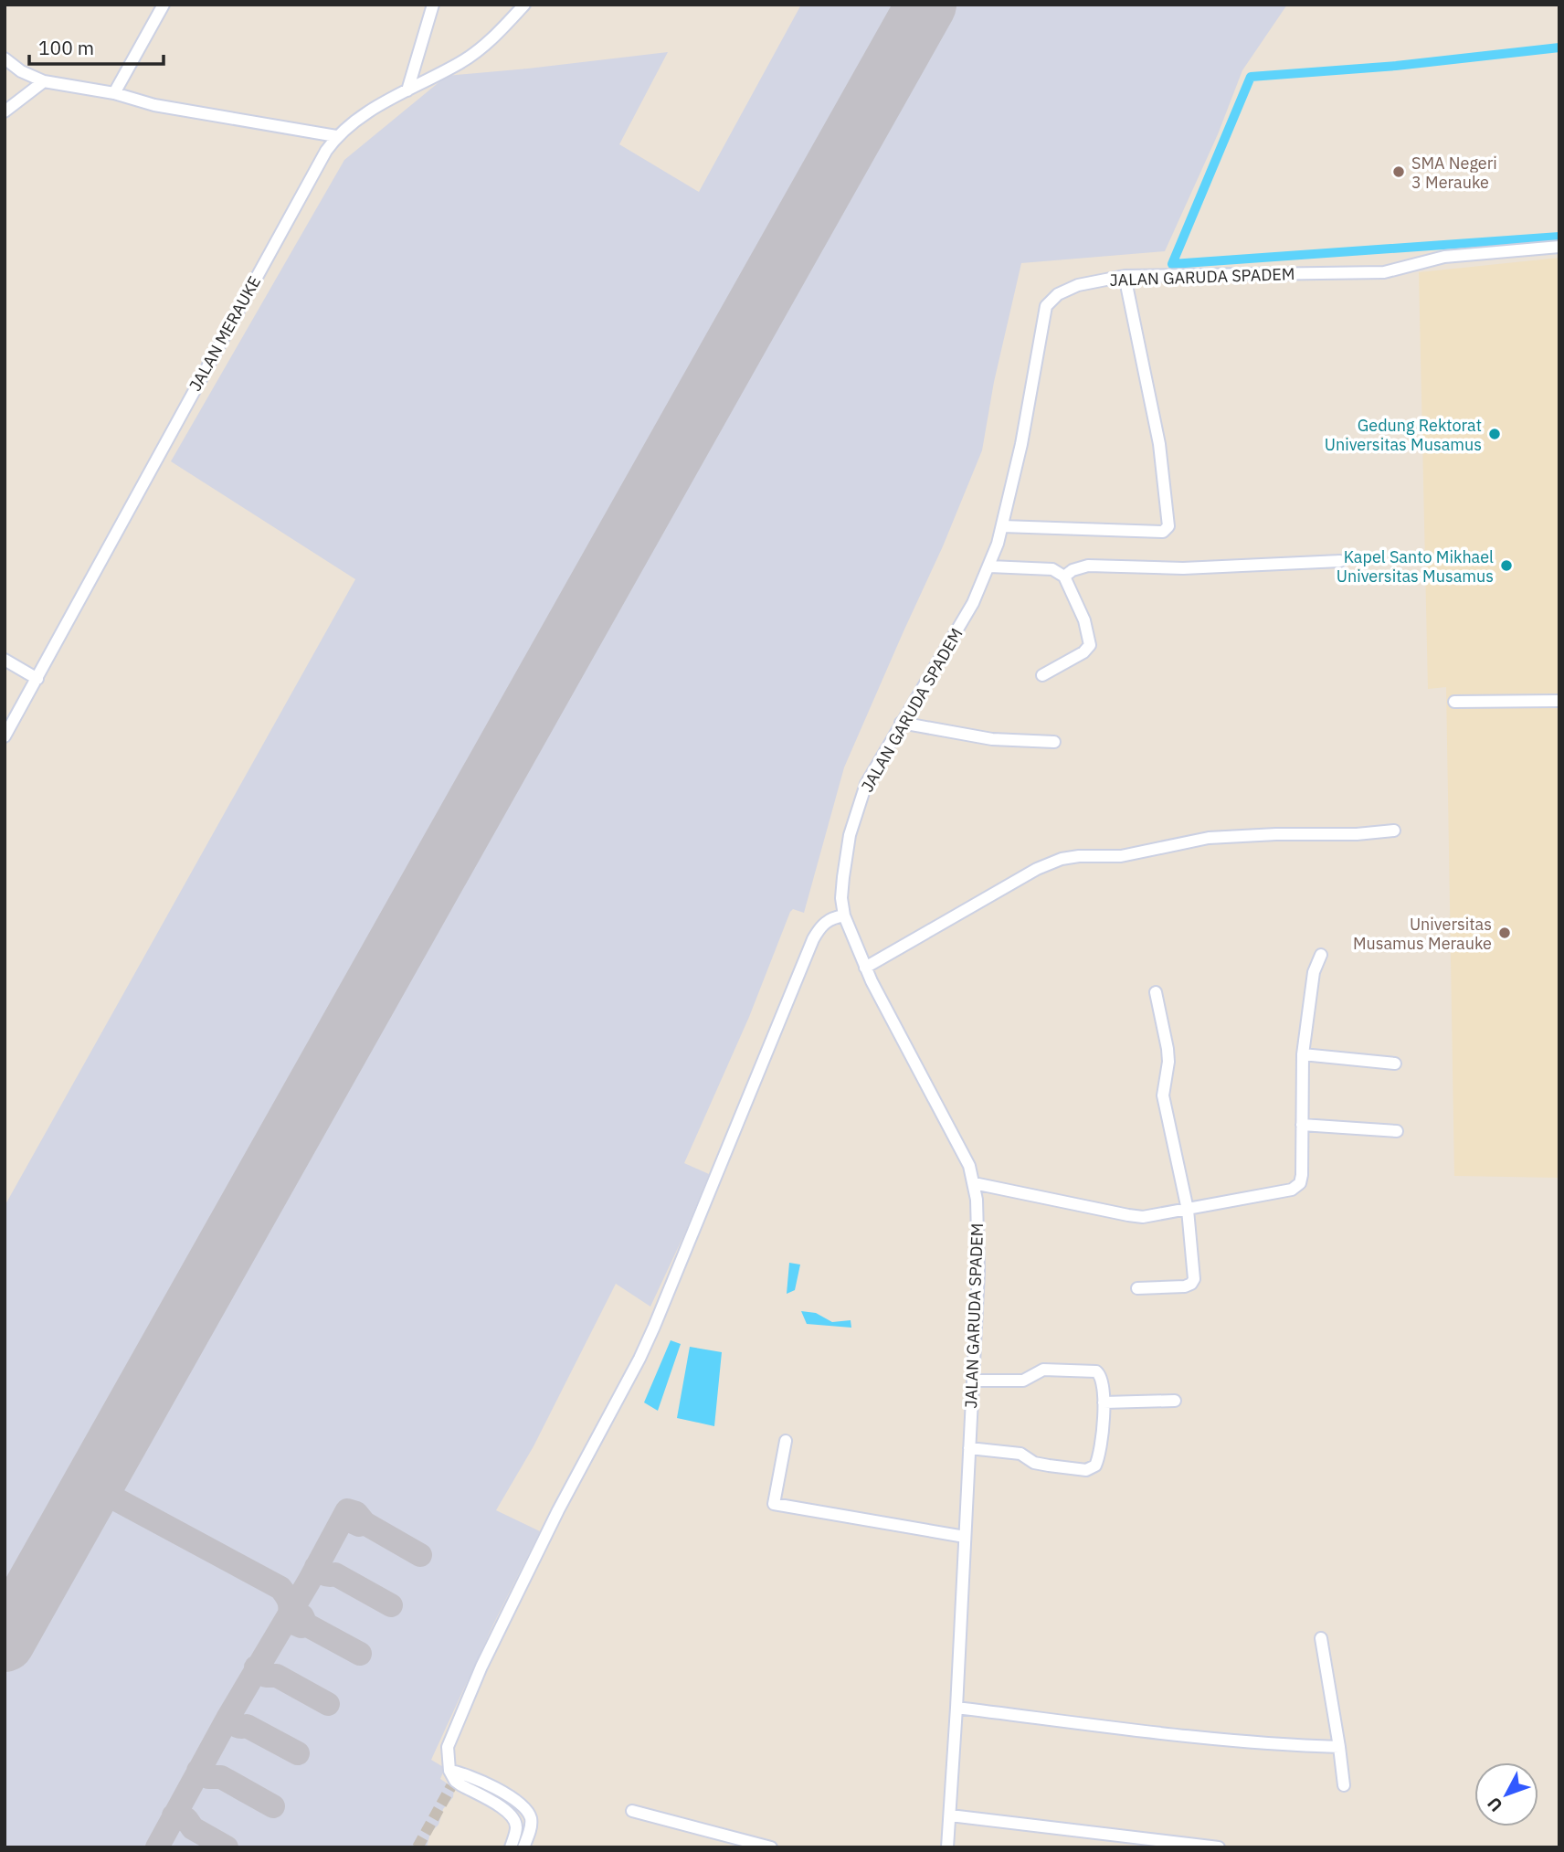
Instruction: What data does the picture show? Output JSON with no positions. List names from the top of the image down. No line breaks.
{"streets":{"street":["JALAN GARUDA SPADEM","JALAN MERAUKE"]},"places":["SMA Negeri 3 Merauke","Gedung Rektorat Universitas Musamus","Kapel Santo Mikhael Universitas Musamus","Universitas Musamus Merauke"],"scale_bar":"100 m","north":"bottom left"}
